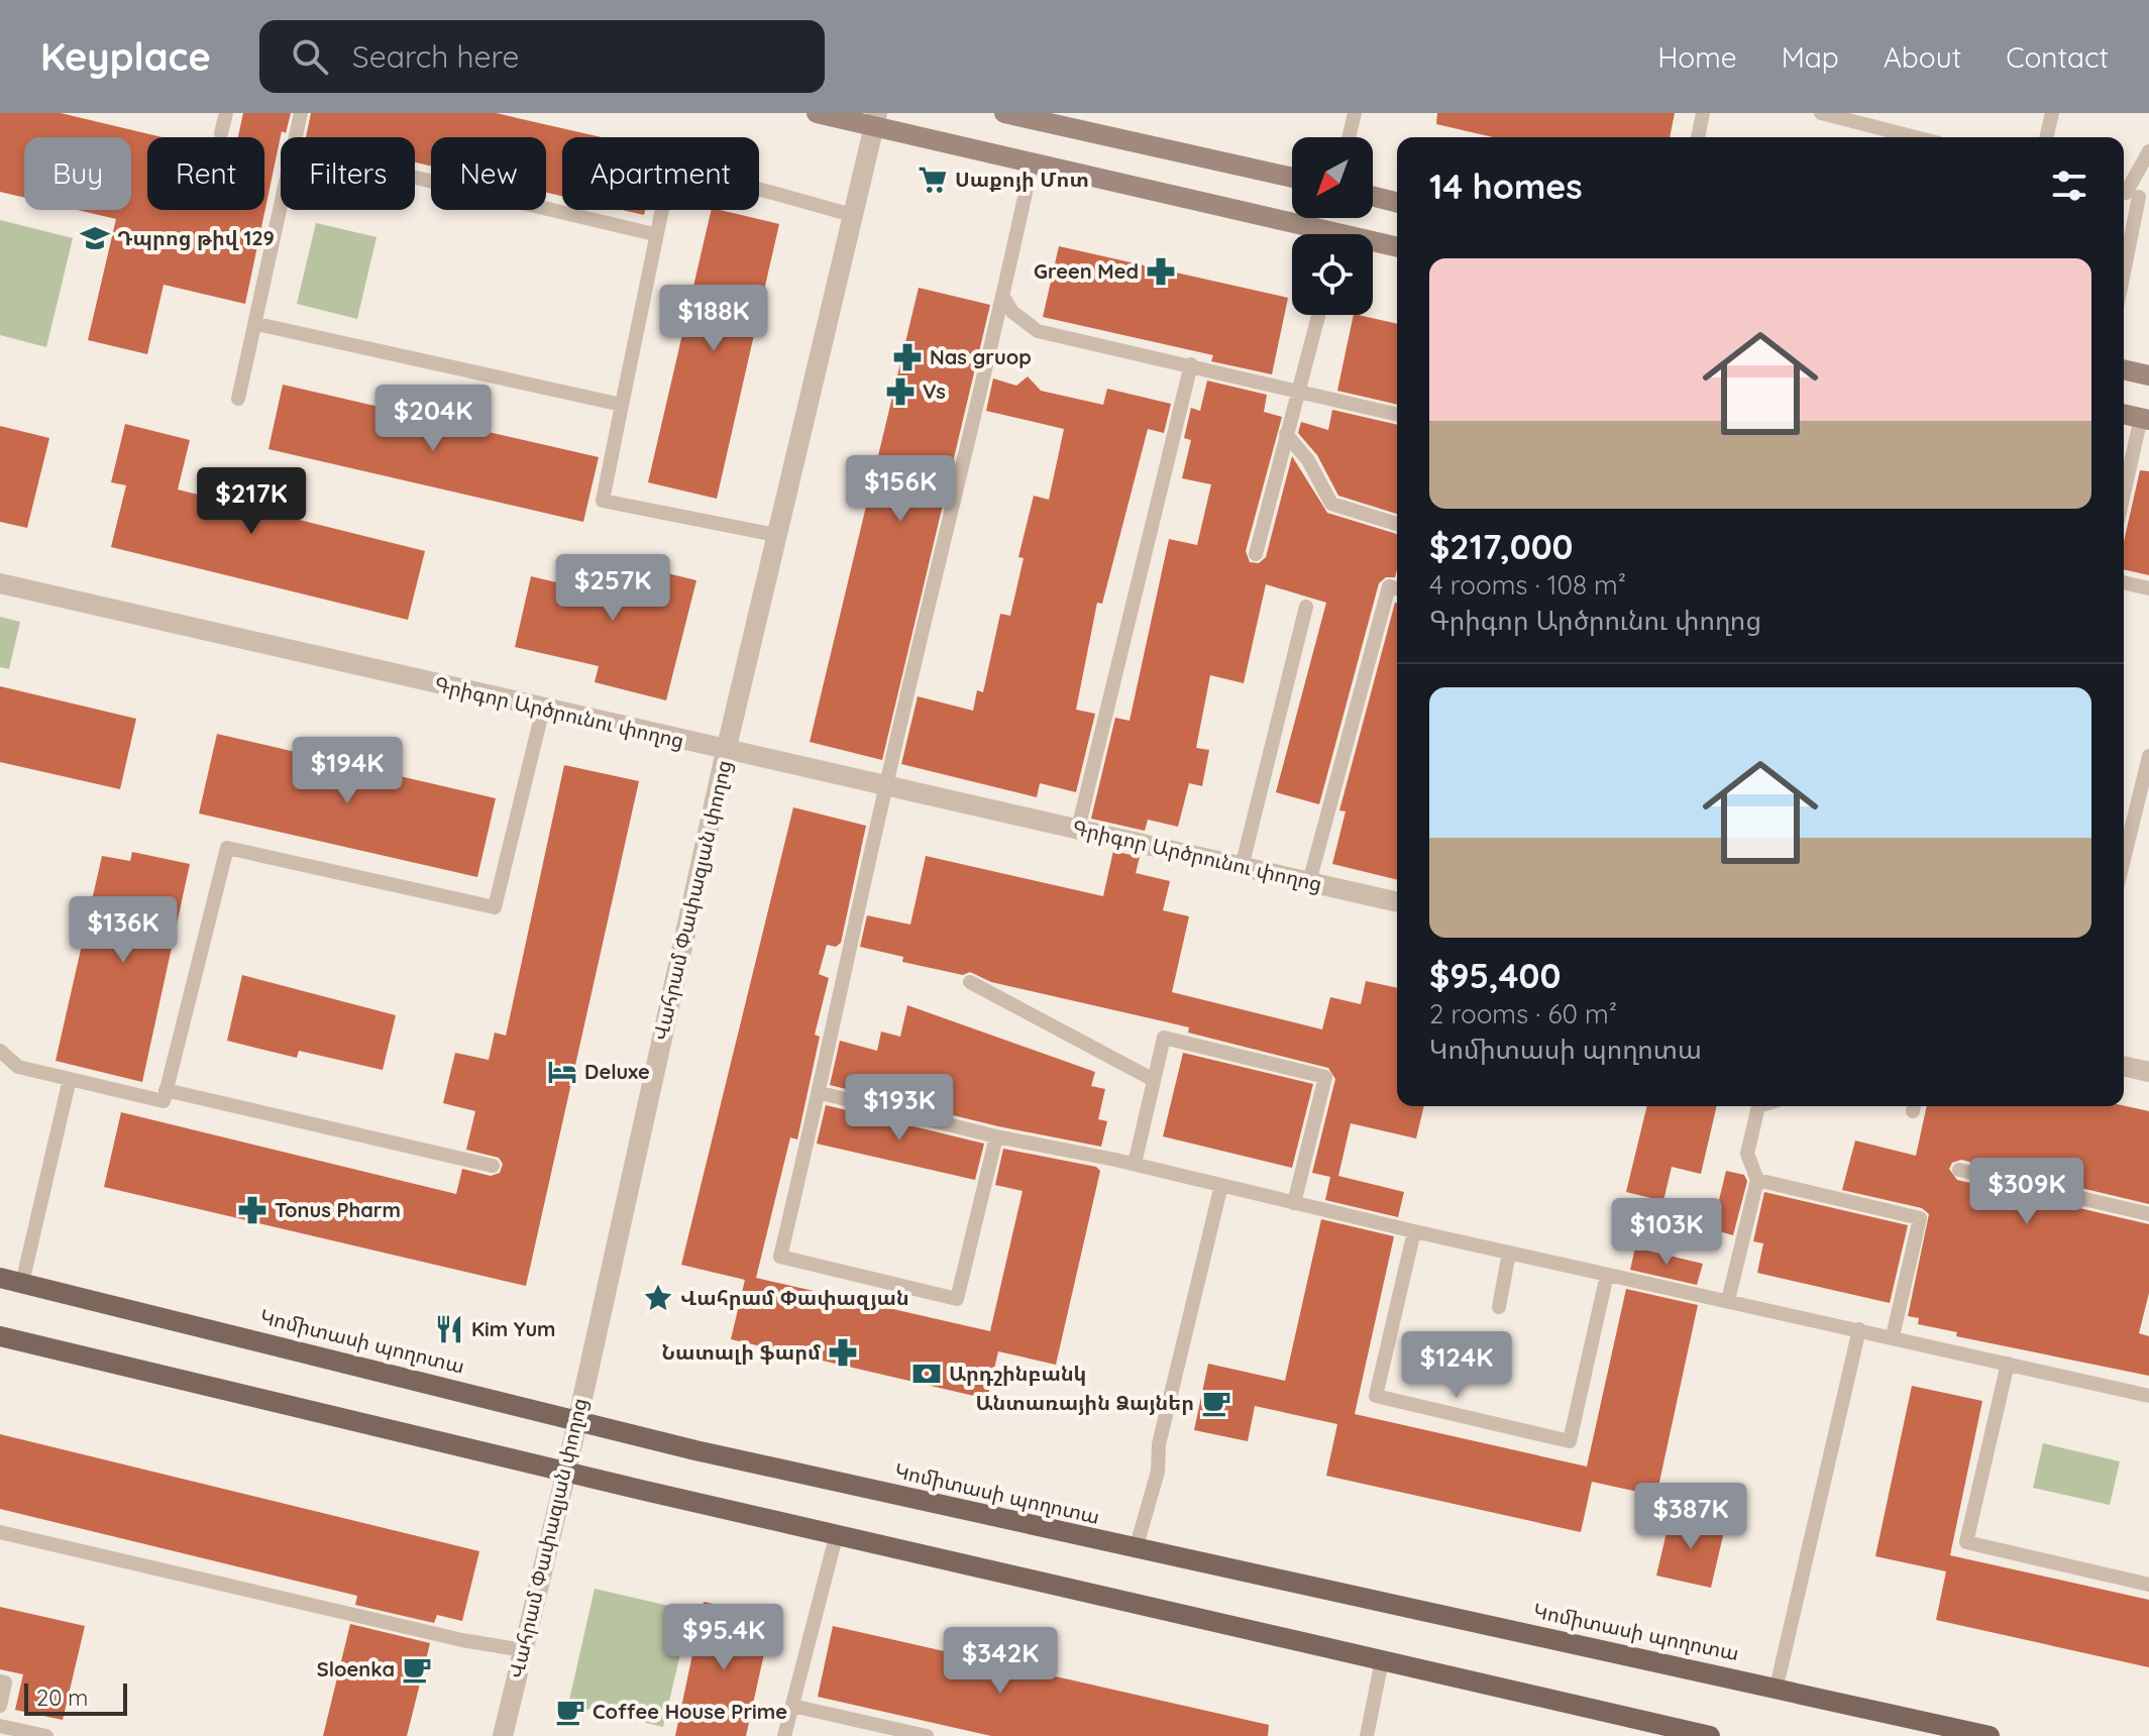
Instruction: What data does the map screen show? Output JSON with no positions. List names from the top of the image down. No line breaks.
{"streets":{"main road":["Կոմիտասի պողոտա"],"street":["Գրիգոր Արծրունու փողոց","Վահրամ Փափազյան փողոց"]},"crossings":[["Գրիգոր Արծրունու փողոց","Վահրամ Փափազյան փողոց"],["Վահրամ Փափազյան փողոց","Կոմիտասի պողոտա"]],"places":{"supermarket":["Սաքոյի Մոտ"],"school or university":["Դպրոց թիվ 129"],"pharmacy":["Green Med","Nas gruop","Vs","Tonus Pharm","Նատալի ֆարմ"],"hotel":["Deluxe"],"place":["Վահրամ Փափազյան"],"restaurant":["Kim Yum"],"bank":["Արդշինբանկ"],"cafe":["Անտառային Ձայներ","Sloenka","Coffee House Prime"]},"scale_bar":"20 m","north":"bottom left","page":{"header":"Keyplace","search":"Search here","nav":["Home","Map","About","Contact"],"chip":["Buy","Rent","Filters","New","Apartment"],"heading":"14 homes","list":[{"name":"$217,000","note":"4 rooms · 108 m² · Գրիգոր Արծրունու փողոց"},{"name":"$95,400","note":"2 rooms · 60 m² · Կոմիտասի պողոտա"}],"price":["$188K","$204K","$156K","$217K","$257K","$194K","$136K","$193K","$309K","$103K","$124K","$387K","$95.4K","$342K"],"scale":"20 m"}}
